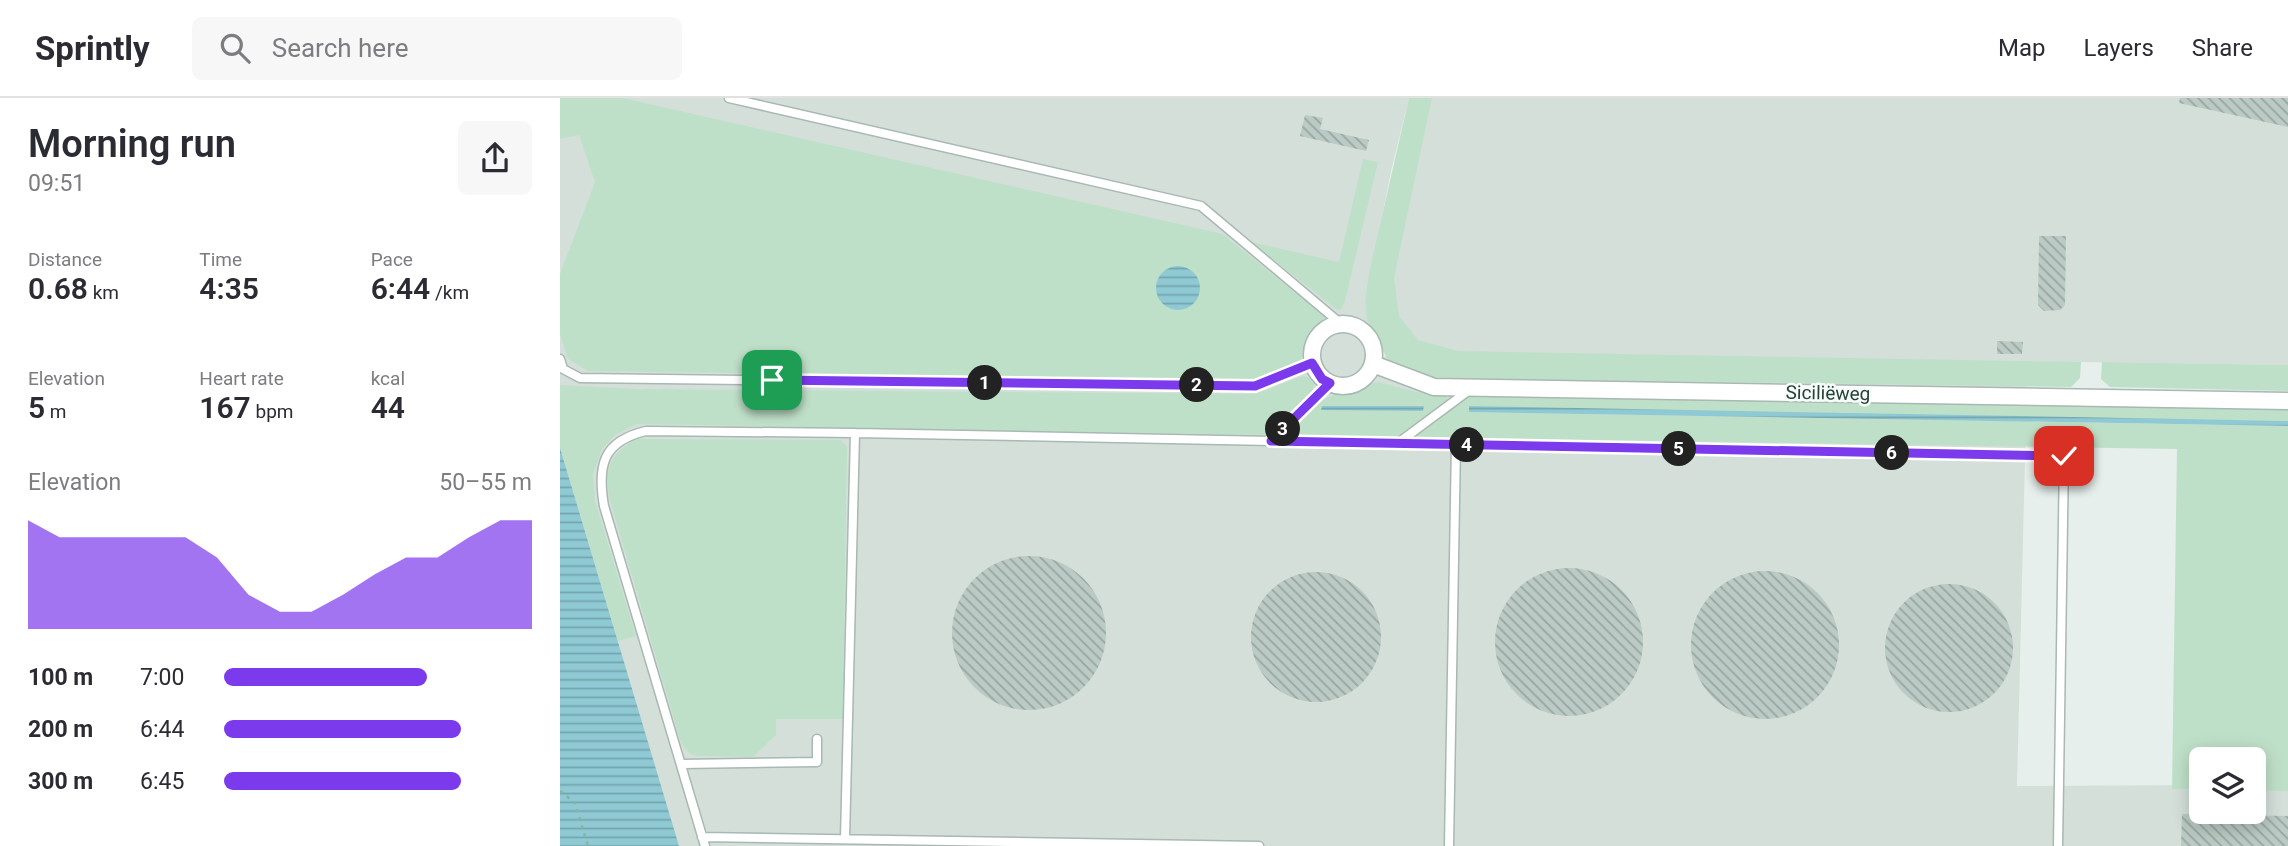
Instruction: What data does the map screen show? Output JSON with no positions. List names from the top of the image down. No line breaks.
{"streets":{"street":["Siciliëweg"]},"page":{"header":"Sprintly","search":"Search here","nav":["Map","Layers","Share"],"heading":["Morning run","09:51"],"stats":[["Distance","0.68 km"],["Time","4:35"],["Pace","6:44 /km"],["Elevation","5 m"],["Heart rate","167 bpm"],["kcal","44"]],"pins":["1","2","3","4","5","6"],"chart":["Elevation","50–55 m"],"list":[{"name":"100 m","note":"7:00"},{"name":"200 m","note":"6:44"},{"name":"300 m","note":"6:45"}]}}
